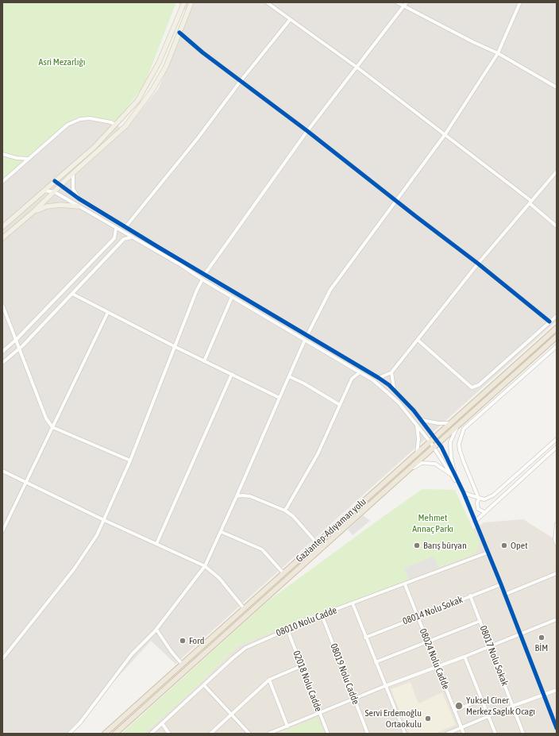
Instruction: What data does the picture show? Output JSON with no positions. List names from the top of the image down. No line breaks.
{"streets":{"highway":["Gaziantep-Adıyaman yolu"],"street":["08014 Nolu Sokak","08010 Nolu Cadde","08017 Nolu Sokak","08024 Nolu Cadde","08019 Nolu Cadde","02018 Nolu Cadde"]},"crossings":[["08014 Nolu Sokak","08017 Nolu Sokak"],["08014 Nolu Sokak","08024 Nolu Cadde"],["08010 Nolu Cadde","08024 Nolu Cadde"],["08010 Nolu Cadde","08019 Nolu Cadde"],["08010 Nolu Cadde","02018 Nolu Cadde"]],"parks":["Asri Mezarlığı","Mehmet Annaç Parkı"],"places":["Barış büryan","Opet","BİM","Ford","Yuksel Ciner Merkez Saglık Ocagı","Servi Erdemoğlu Ortaokulu"]}
